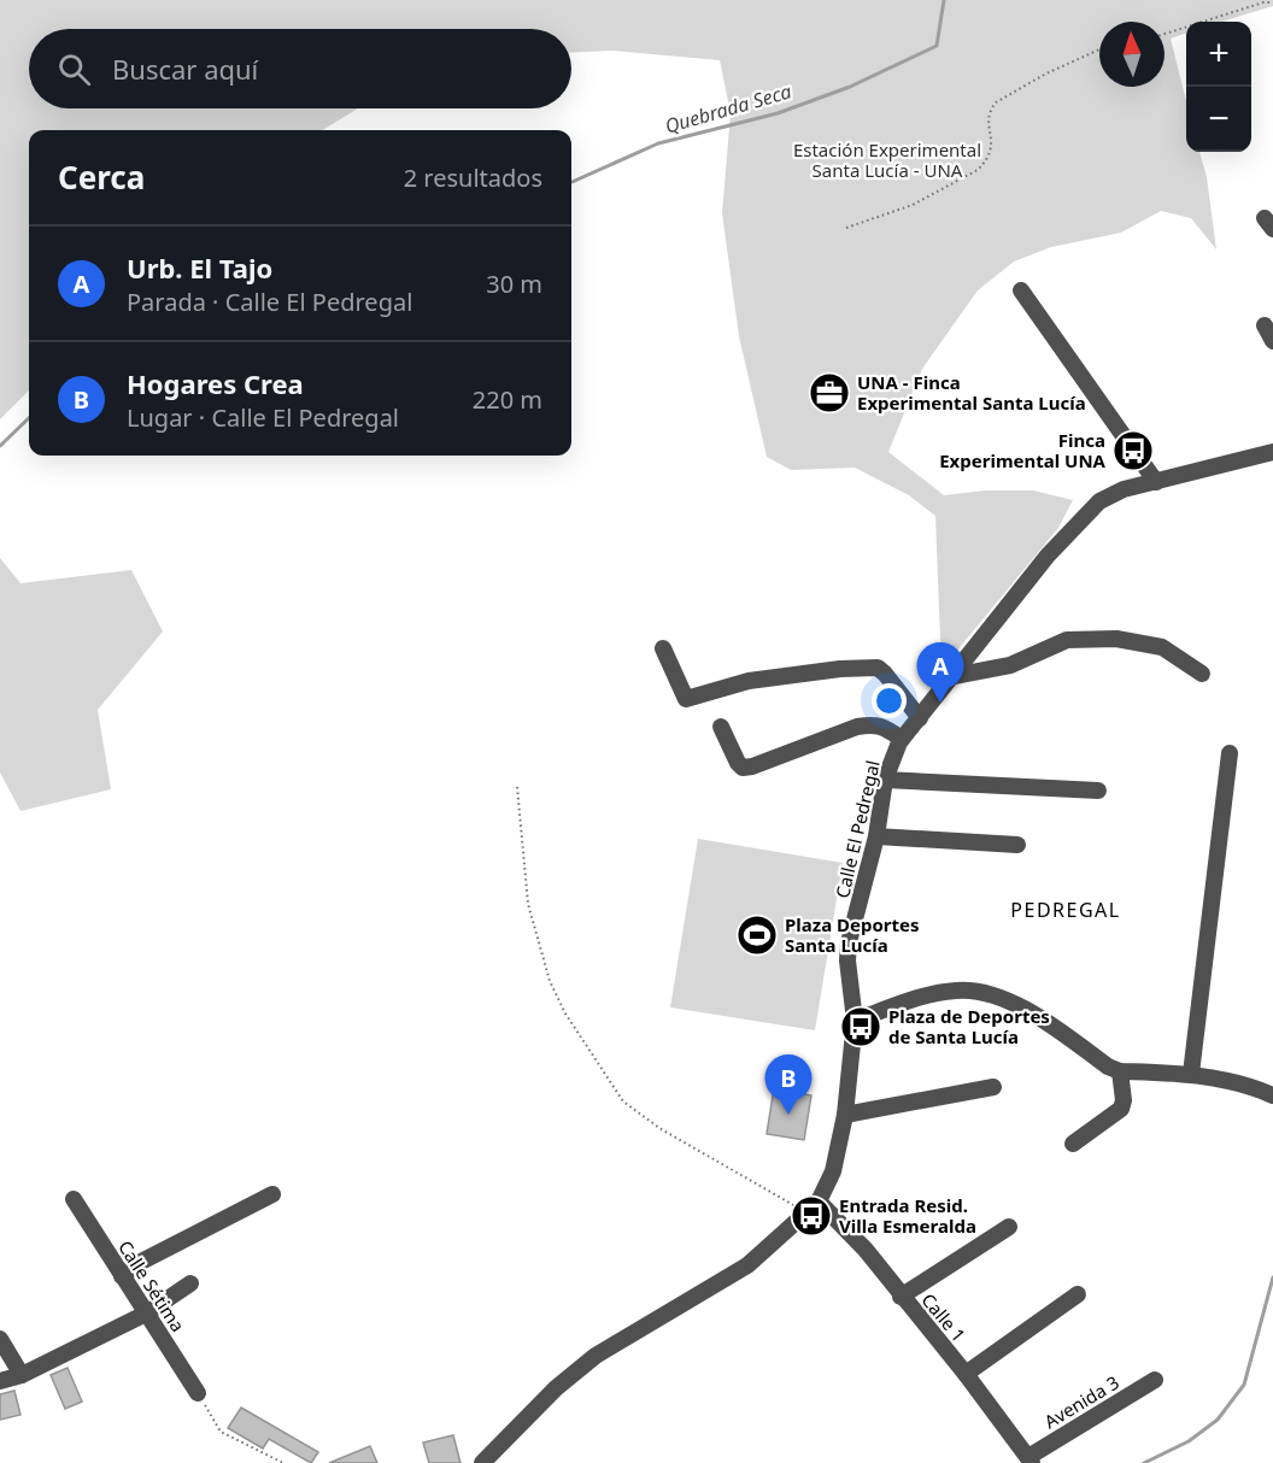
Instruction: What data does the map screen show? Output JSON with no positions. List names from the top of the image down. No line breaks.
{"streets":{"street":["Calle El Pedregal","Calle Sétima","Calle 1","Avenida 3"]},"crossings":[["Calle El Pedregal","Calle 1"],["Calle 1","Avenida 3"]],"districts":["PEDREGAL"],"water":["Quebrada Seca"],"parks":["Estación Experimental Santa Lucía - UNA"],"places":{"office":["UNA - Finca Experimental Santa Lucía"],"bus stop":["Finca Experimental UNA","Plaza de Deportes de Santa Lucía","Entrada Resid. Villa Esmeralda"],"sports":["Plaza Deportes Santa Lucía"]},"north":"top","page":{"map_buttons":["+","−"],"search":"Buscar aquí","heading":["Cerca","2 resultados"],"list":[{"mark":"A","name":"Urb. El Tajo","note":"Parada · Calle El Pedregal","value":"30 m"},{"mark":"B","name":"Hogares Crea","note":"Lugar · Calle El Pedregal","value":"220 m"}],"pins":["A","B"]}}
